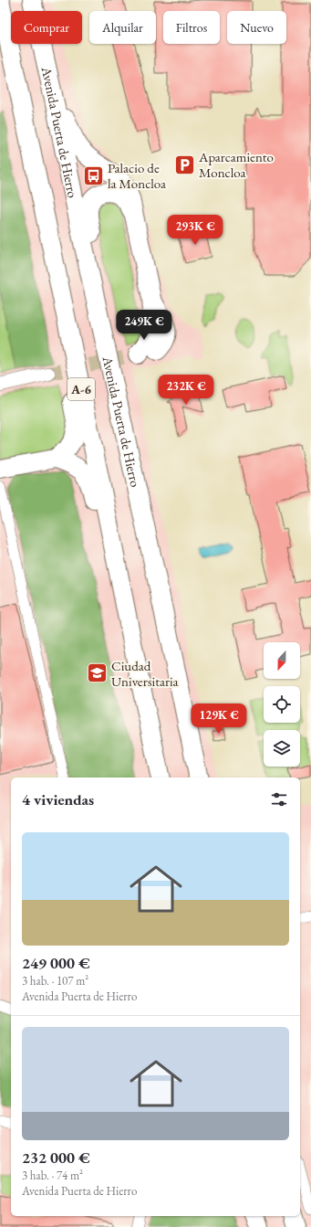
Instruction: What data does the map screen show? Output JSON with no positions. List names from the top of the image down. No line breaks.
{"streets":{"highway":["Avenida Puerta de Hierro","A-6"]},"places":{"parking":["Aparcamiento Moncloa"],"bus stop":["Palacio de la Moncloa"],"school or university":["Ciudad Universitaria"]},"north":"bottom","page":{"chip":["Comprar","Alquilar","Filtros","Nuevo"],"price":["293K €","249K €","232K €","129K €"],"heading":"4 viviendas","list":[{"name":"249 000 €","note":"3 hab. · 107 m² · Avenida Puerta de Hierro"},{"name":"232 000 €","note":"3 hab. · 74 m² · Avenida Puerta de Hierro"}]}}
